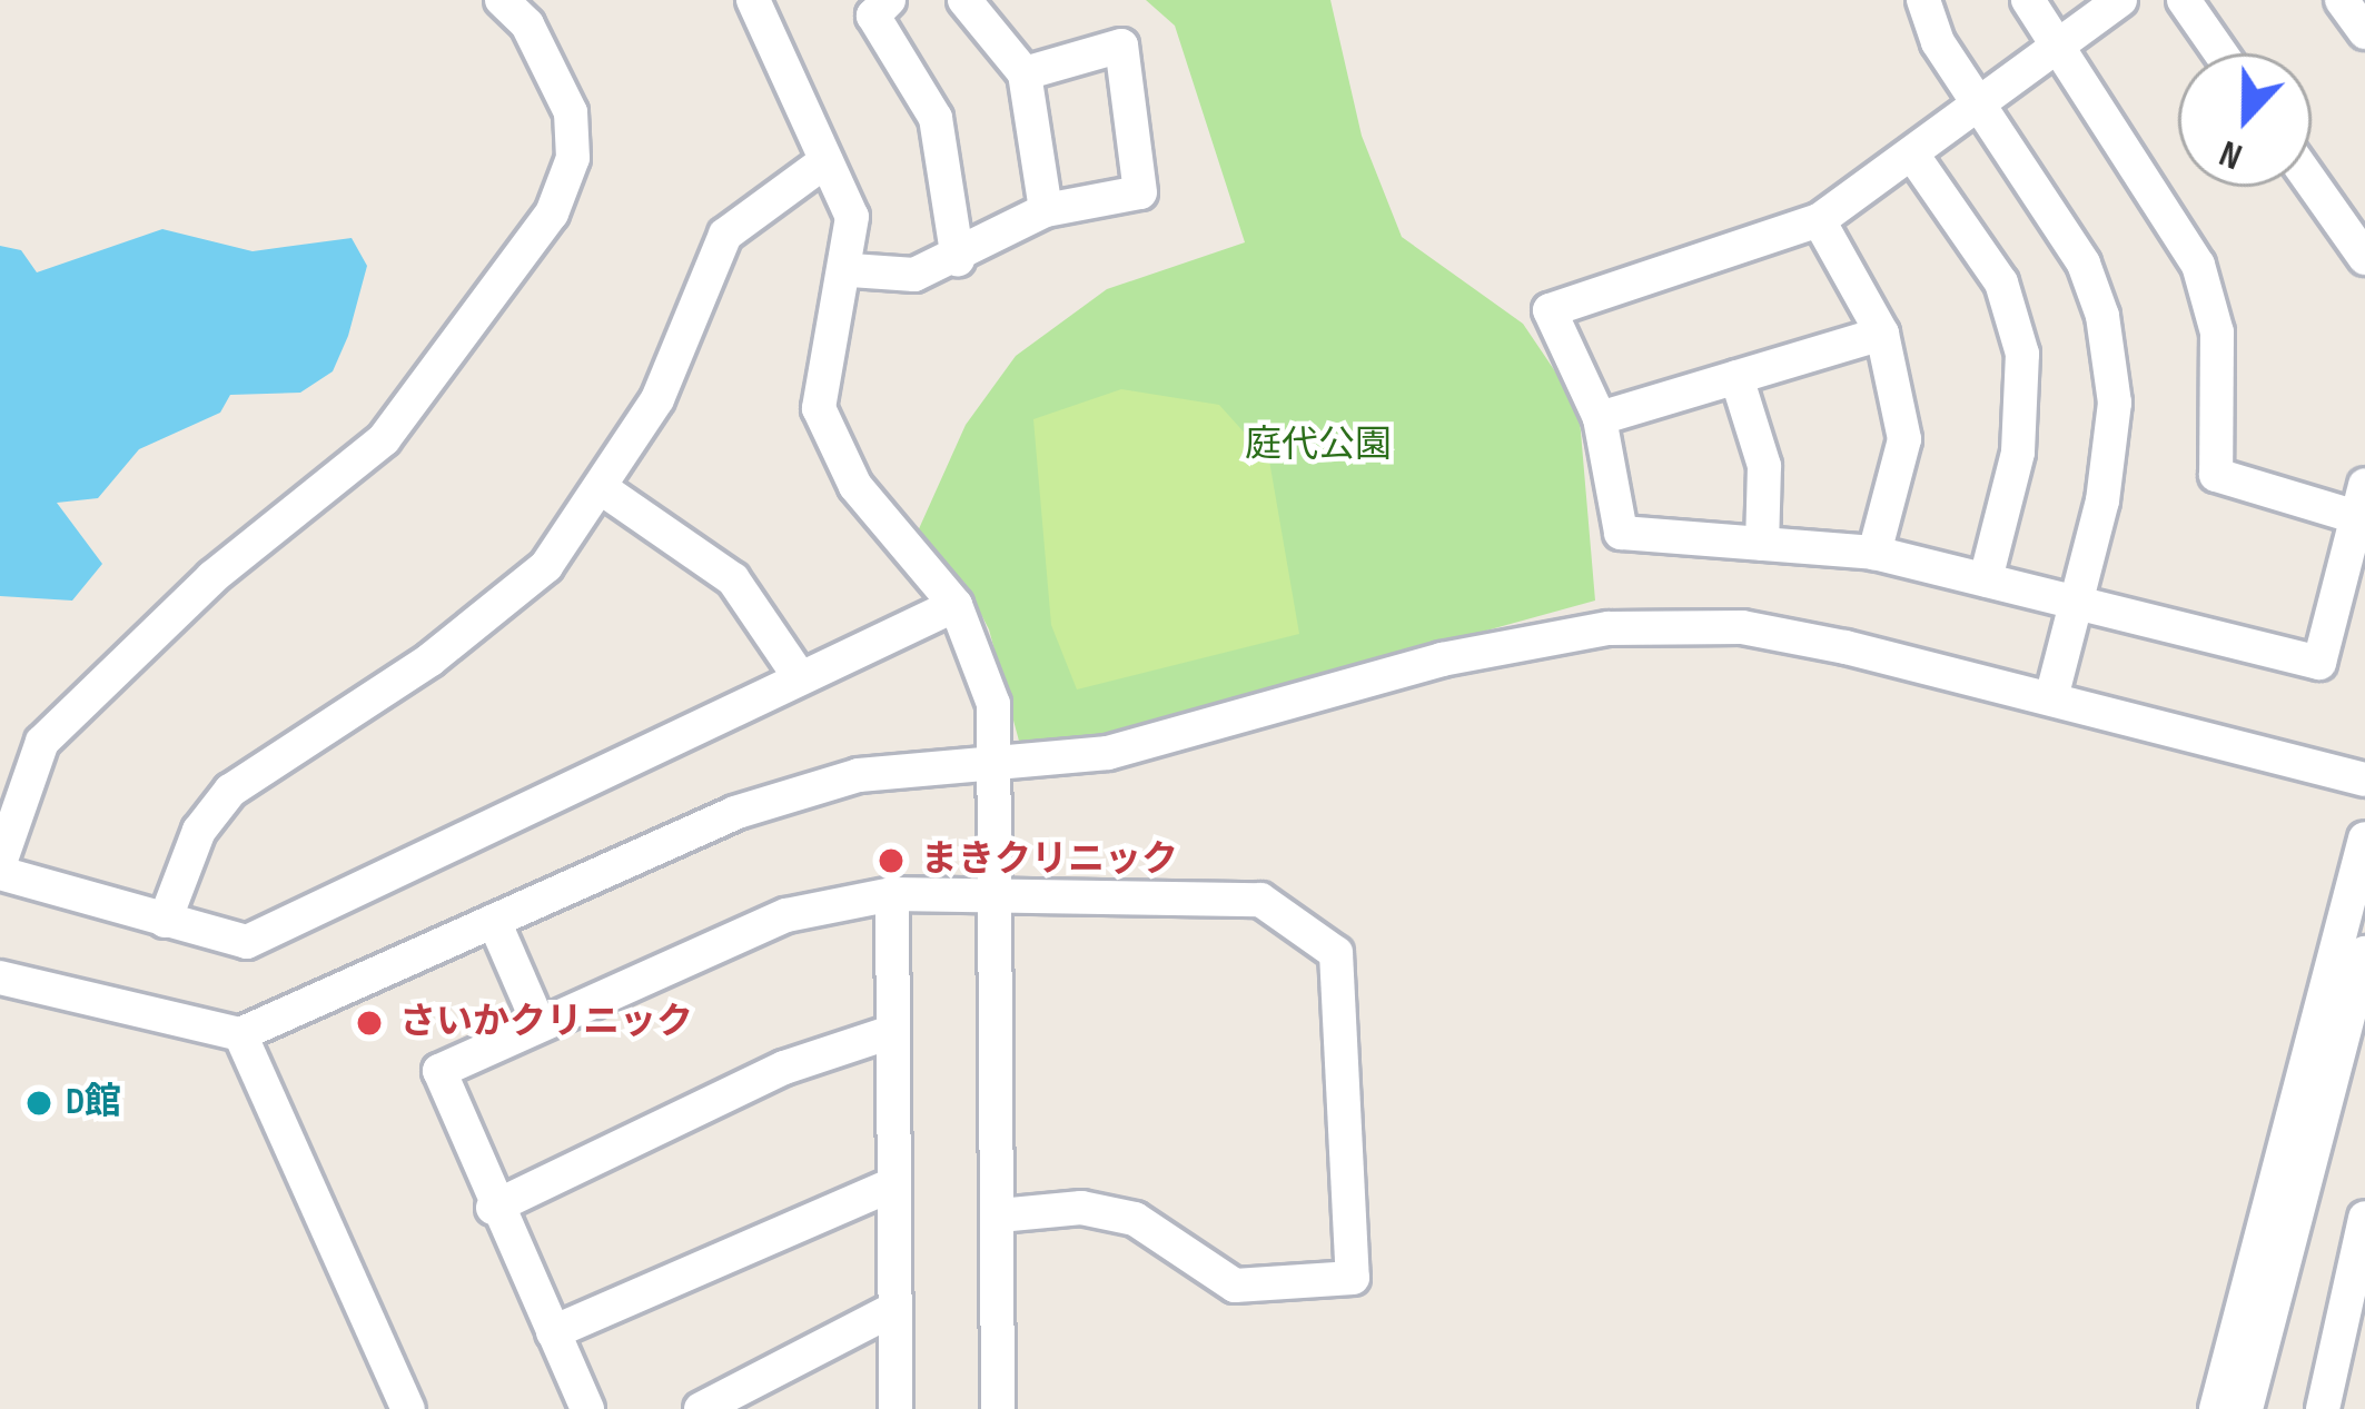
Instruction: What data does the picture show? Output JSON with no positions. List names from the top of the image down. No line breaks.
{"parks":["庭代公園"],"places":["まきクリニック","さいかクリニック","D館"],"north":"bottom"}
